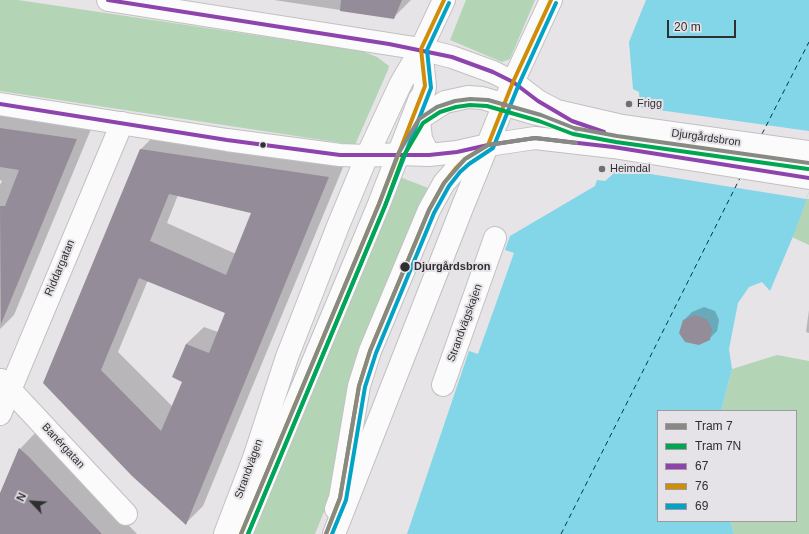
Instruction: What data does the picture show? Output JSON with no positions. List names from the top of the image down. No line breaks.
{"streets":{"street":["Djurgårdsbron","Riddargatan","Strandvägskajen","Banérgatan","Strandvägen"]},"crossings":[["Djurgårdsbron","Riddargatan"],["Djurgårdsbron","Strandvägen"],["Riddargatan","Banérgatan"]],"places":["Frigg","Heimdal","Djurgårdsbron"],"lines":["transit line 67","transit line 76","transit line 69","tram line 7","tram line 7N"],"legend":["Tram 7","Tram 7N","67","76","69"],"scale_bar":"20 m","north":"top left"}
